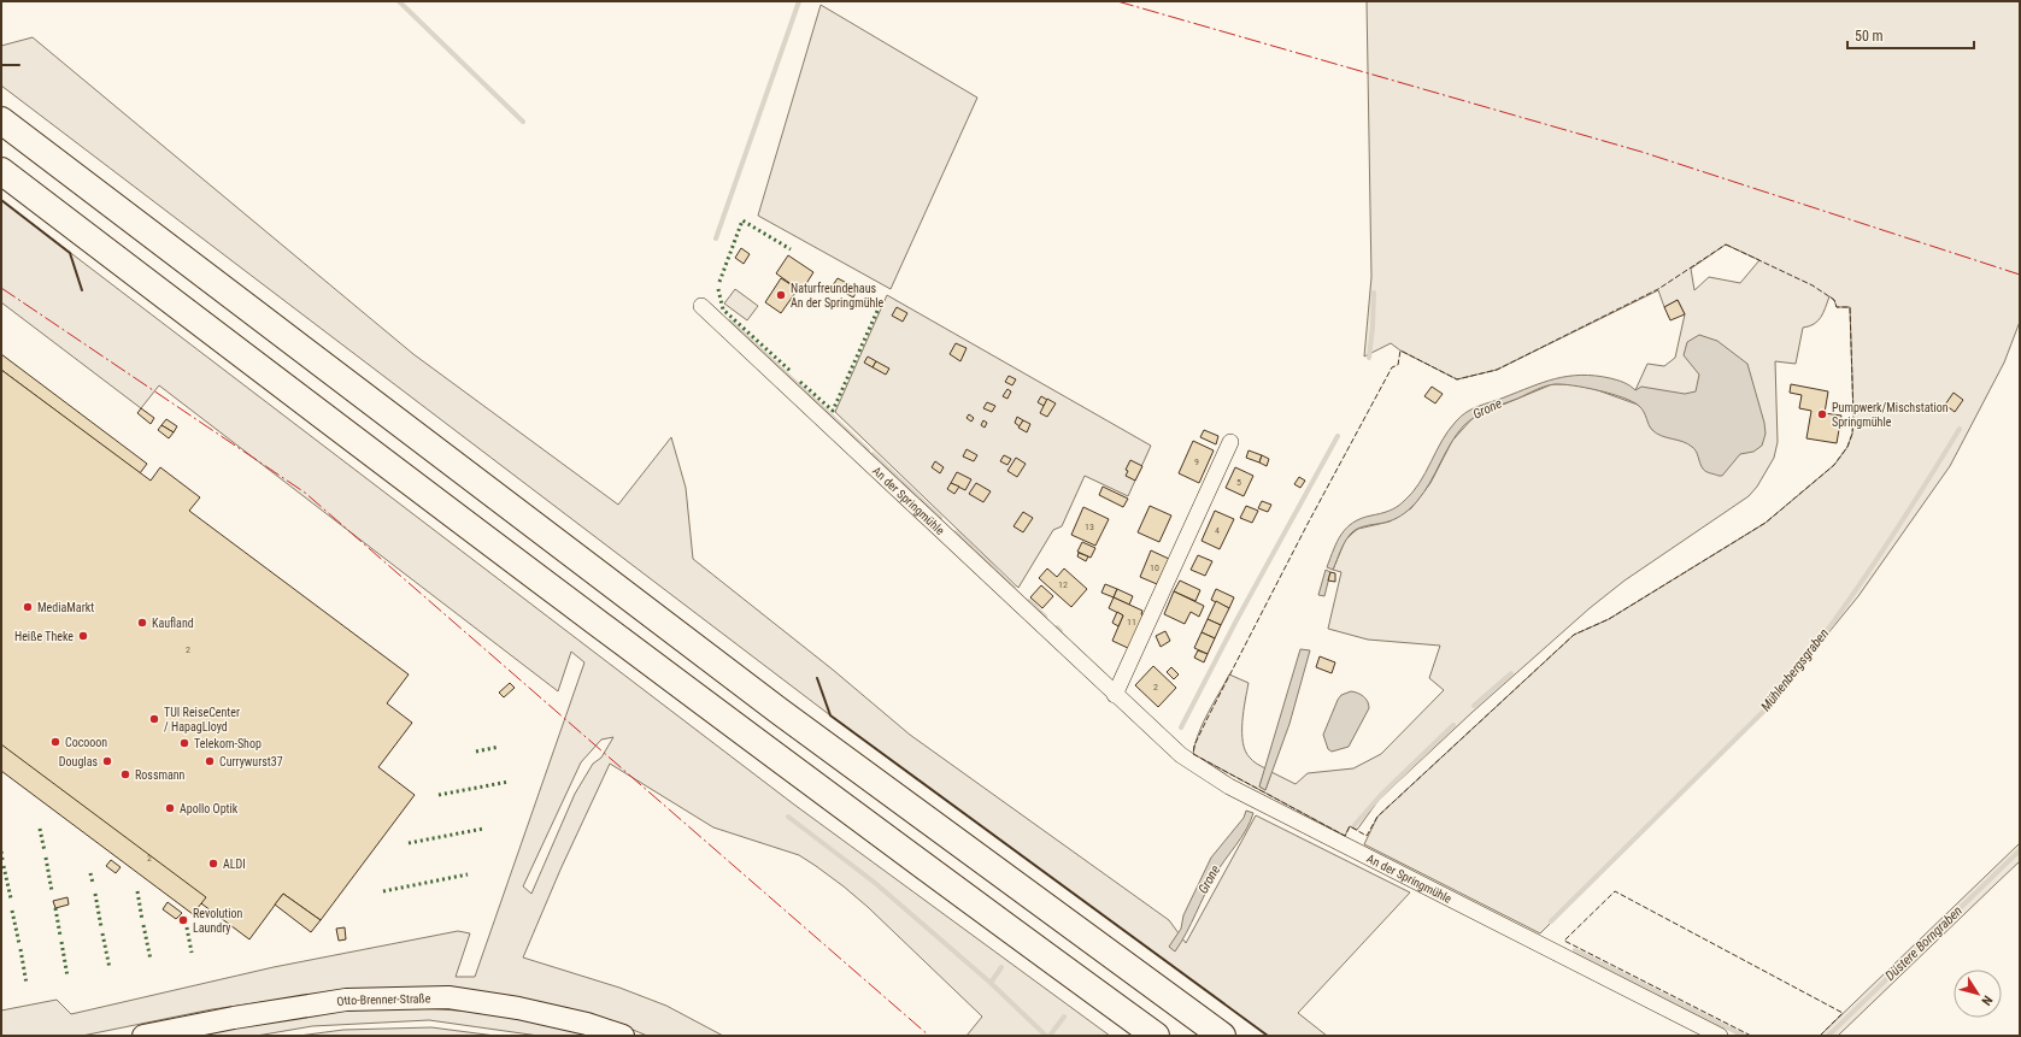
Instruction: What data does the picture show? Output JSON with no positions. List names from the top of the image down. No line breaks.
{"streets":{"main road":["Otto-Brenner-Straße"],"street":["An der Springmühle"]},"water":["Grone","Mühlenbergsgraben","Düstere Borngraben"],"places":["Naturfreundehaus An der Springmühle","Pumpwerk/Mischstation Springmühle","MediaMarkt","Kaufland","Heiße Theke","TUI ReiseCenter / HapagLloyd","Cocooon","Telekom-Shop","Douglas","Currywurst37","Rossmann","Apollo Optik","ALDI","Revolution Laundry"],"house_numbers":["9","5","13","4","10","12","11","2","2","2"],"scale_bar":"50 m","north":"bottom right"}
